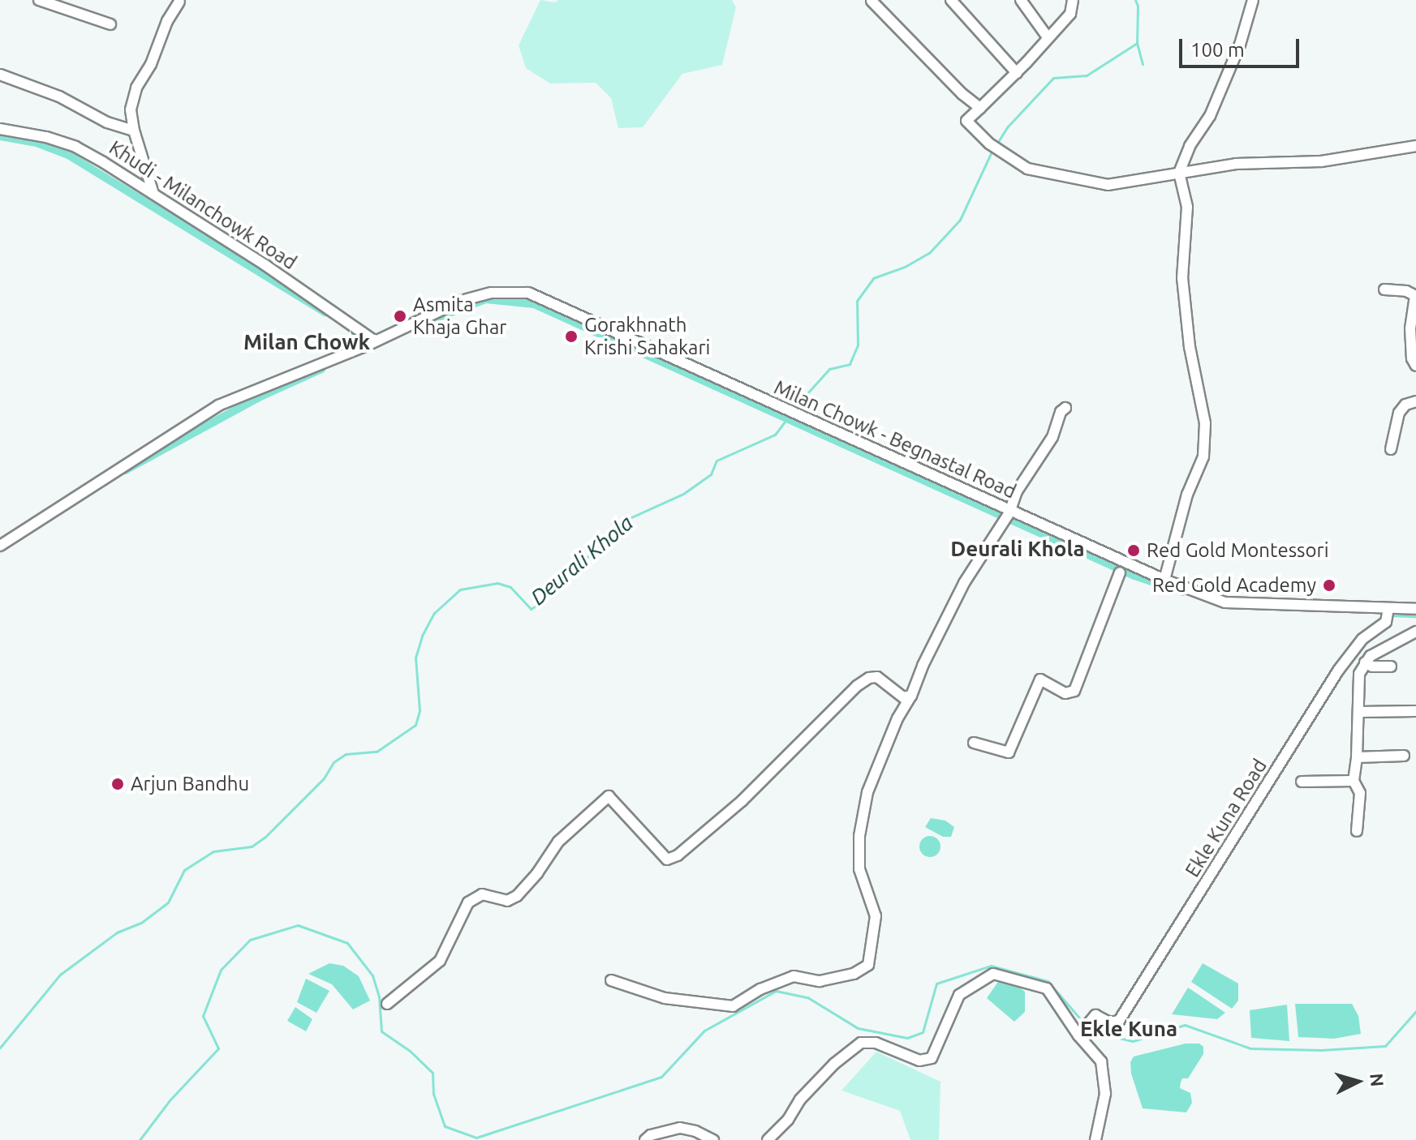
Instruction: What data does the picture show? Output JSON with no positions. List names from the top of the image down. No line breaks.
{"streets":{"street":["Khudi - Milanchowk Road","Milan Chowk - Begnastal Road","Ekle Kuna Road"]},"crossings":[["Khudi - Milanchowk Road","Milan Chowk - Begnastal Road"]],"districts":["Milan Chowk","Deurali Khola","Ekle Kuna"],"water":["Deurali Khola"],"places":["Asmita Khaja Ghar","Gorakhnath Krishi Sahakari","Red Gold Montessori","Red Gold Academy","Arjun Bandhu"],"scale_bar":"100 m","north":"right"}
